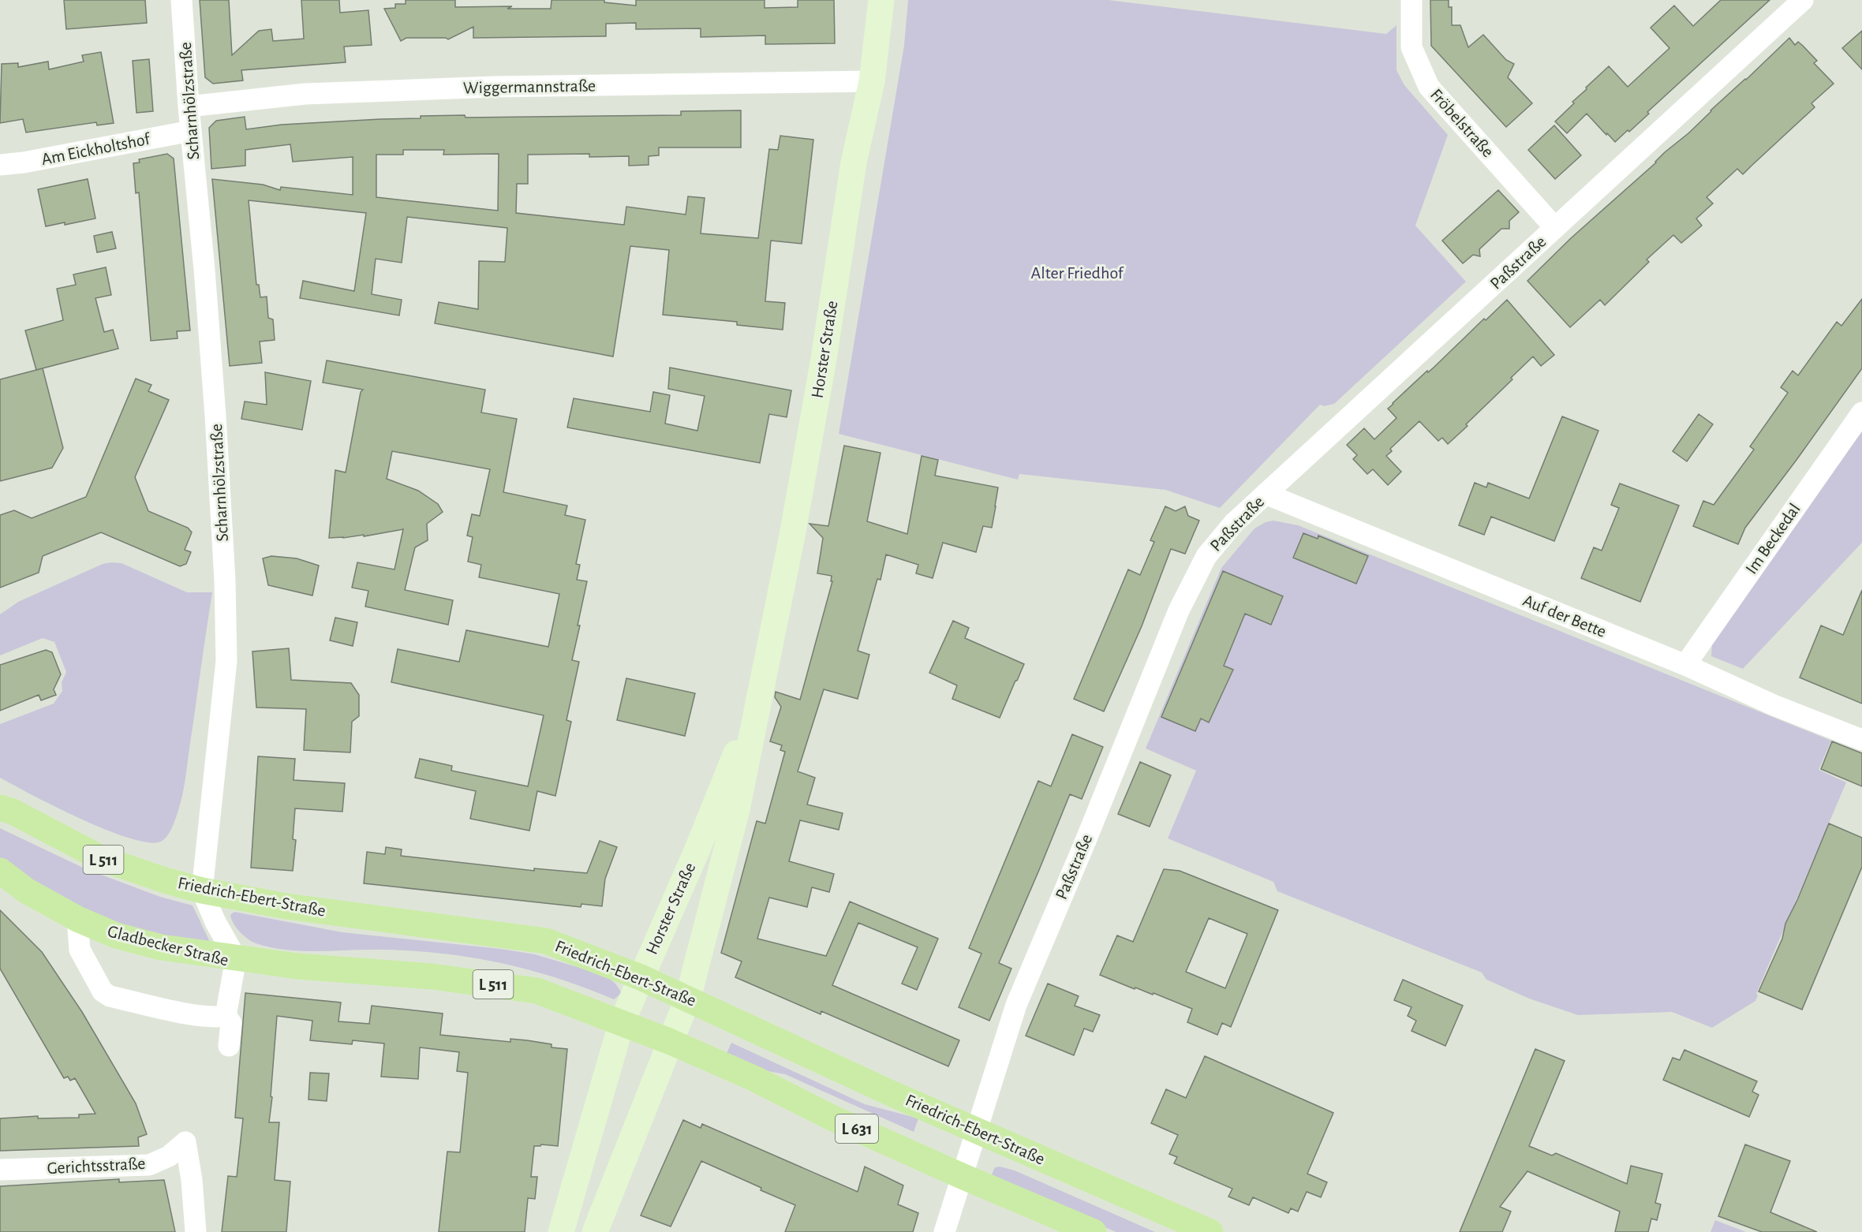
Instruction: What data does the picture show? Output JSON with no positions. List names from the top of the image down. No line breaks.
{"streets":{"main road":["Horster Straße","L 511","Friedrich-Ebert-Straße","Gladbecker Straße","L 631"],"street":["Wiggermannstraße","Scharnhölzstraße","Fröbelstraße","Am Eickholtshof","Paßstraße","Im Beckedal","Auf der Bette","Gerichtsstraße"]},"crossings":[["Wiggermannstraße","Scharnhölzstraße"],["Wiggermannstraße","Horster Straße"],["Scharnhölzstraße","Am Eickholtshof"],["Scharnhölzstraße","L 511"],["Scharnhölzstraße","Friedrich-Ebert-Straße"],["Scharnhölzstraße","Gladbecker Straße"],["Fröbelstraße","Paßstraße"],["Paßstraße","Auf der Bette"],["Paßstraße","Friedrich-Ebert-Straße"],["Paßstraße","L 631"],["Horster Straße","L 511"],["Horster Straße","Friedrich-Ebert-Straße"],["Horster Straße","L 631"],["Im Beckedal","Auf der Bette"],["L 511","Gladbecker Straße"],["L 511","L 631"]],"parks":["Alter Friedhof"]}
